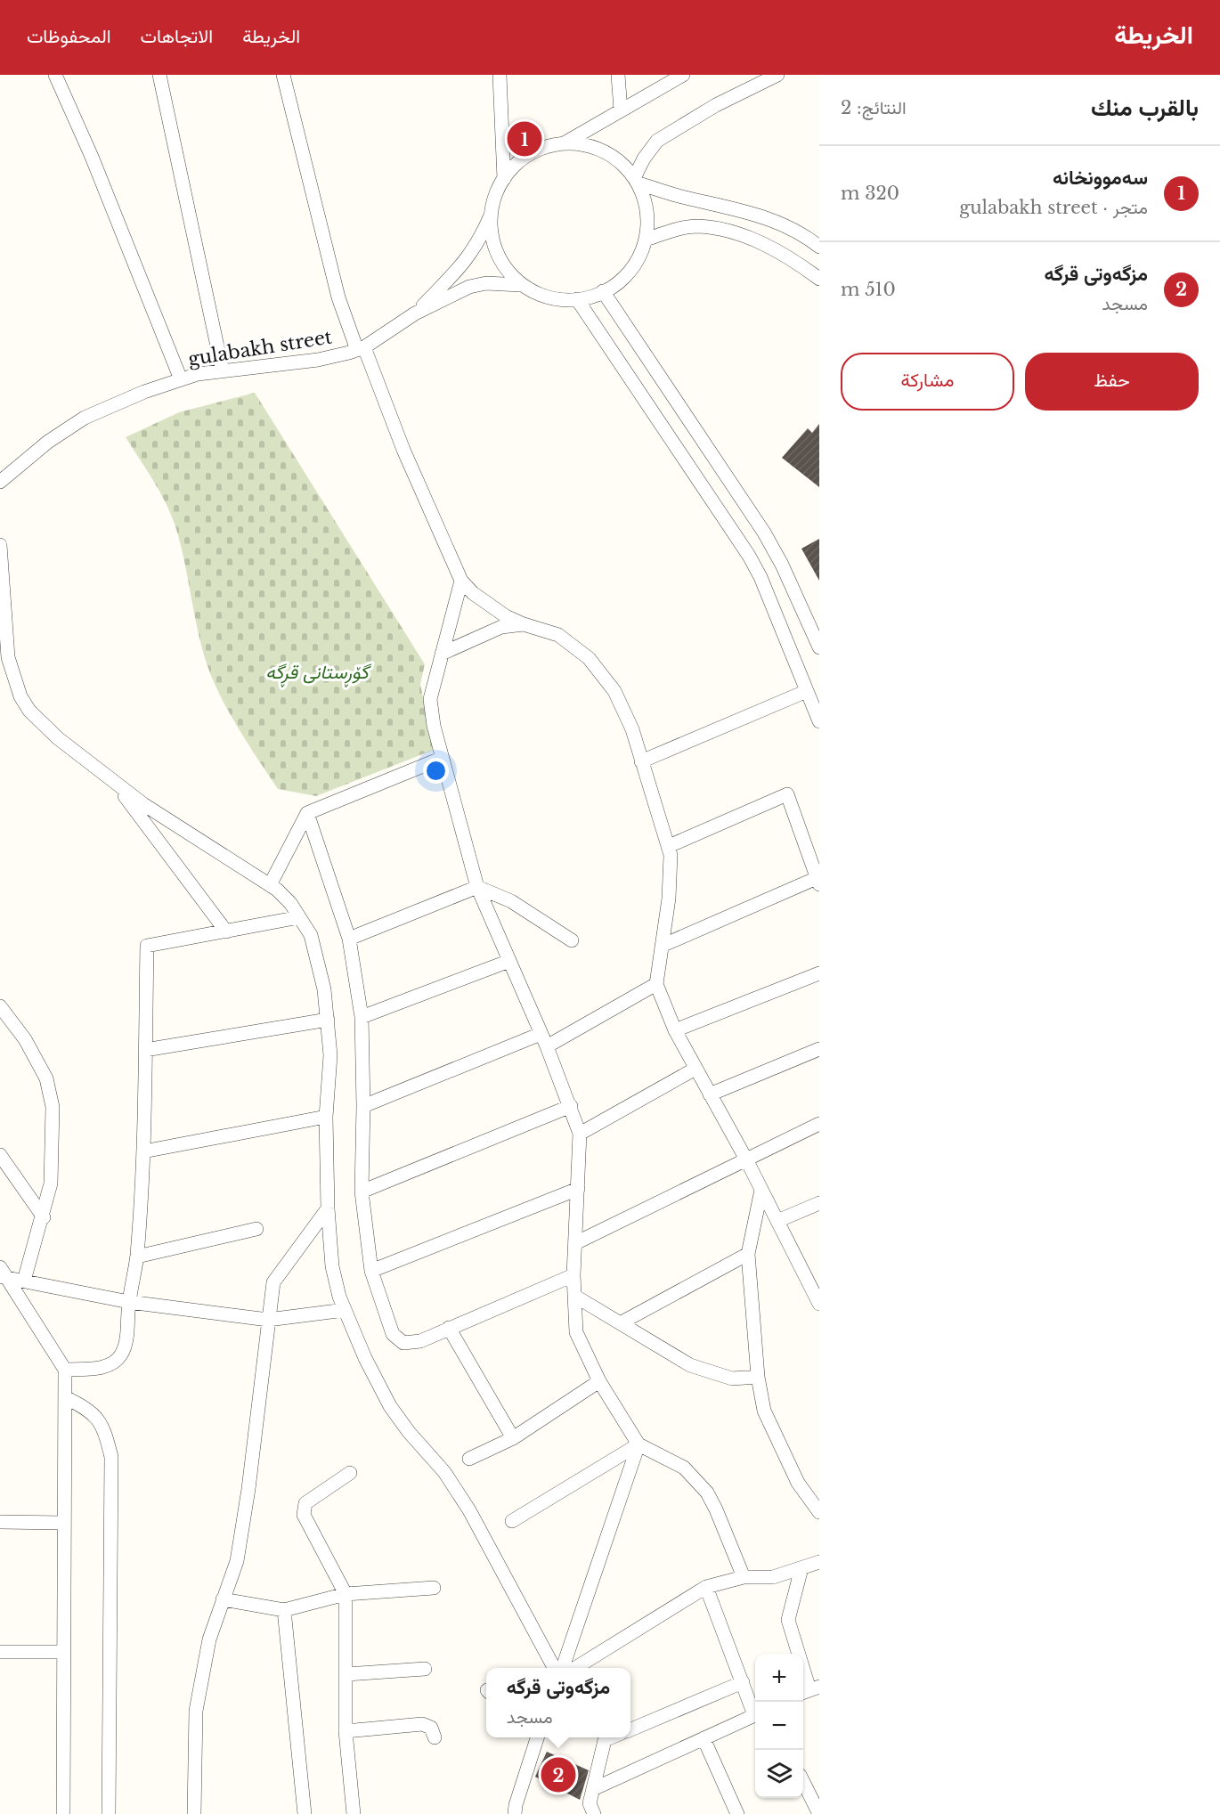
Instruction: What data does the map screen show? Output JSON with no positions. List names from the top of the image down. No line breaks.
{"streets":{"street":["gulabakh street"]},"parks":["گۆڕستانی قڕگە"],"page":{"header":"الخريطة","nav":["الخريطة","الاتجاهات","المحفوظات"],"heading":["بالقرب منك","النتائج: 2"],"pins":["1","2"],"list":[{"mark":"1","name":"سەموونخانە","note":"متجر · gulabakh street","value":"320 m"},{"mark":"2","name":"مزگەوتی قرگە","note":"مسجد","value":"510 m"}],"buttons":["حفظ","مشاركة"],"map_buttons":["+","−"],"popup":["مزگەوتی قرگە","مسجد"]}}
